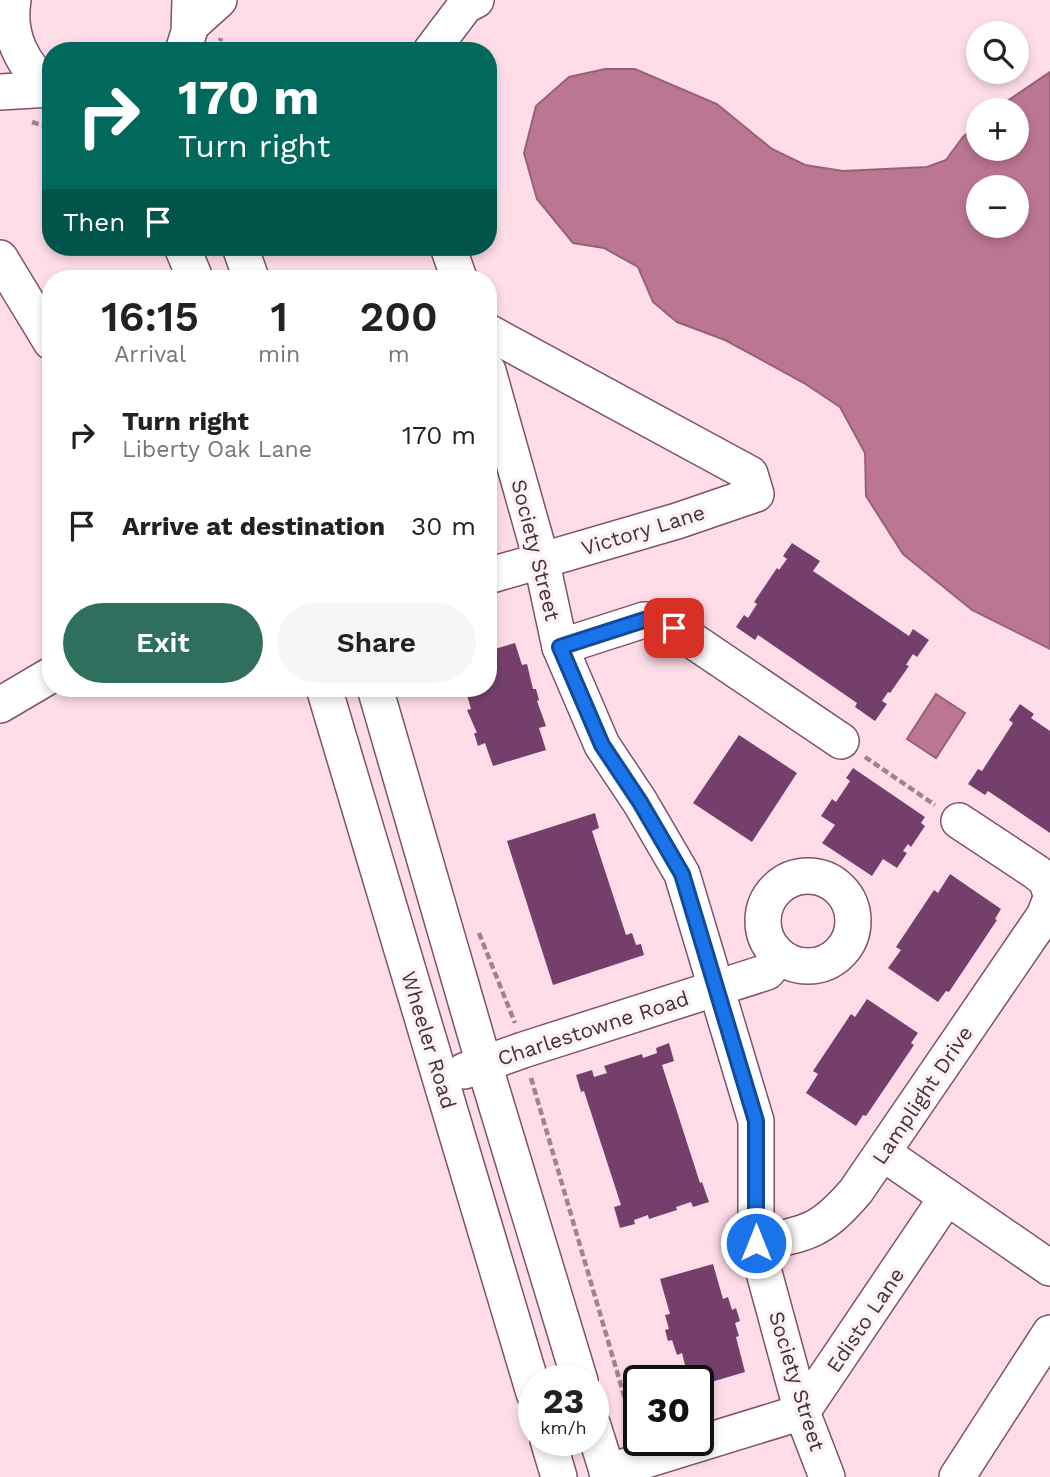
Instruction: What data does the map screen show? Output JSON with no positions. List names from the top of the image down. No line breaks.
{"streets":{"street":["Victory Lane","Society Street","Charlestowne Road","Wheeler Road","Lamplight Drive","Edisto Lane"]},"crossings":[["Victory Lane","Society Street"],["Society Street","Charlestowne Road"],["Society Street","Lamplight Drive"],["Society Street","Edisto Lane"],["Charlestowne Road","Wheeler Road"]],"page":{"map_buttons":["+","−"],"turn":["170 m","Turn right"],"then":"Then","eta":["16:15","Arrival","1","min","200","m"],"list":[{"name":"Turn right","note":"Liberty Oak Lane","value":"170 m"},{"name":"Arrive at destination","value":"30 m"}],"buttons":["Exit","Share"],"speed":"23 km/h","limit":"30"}}
